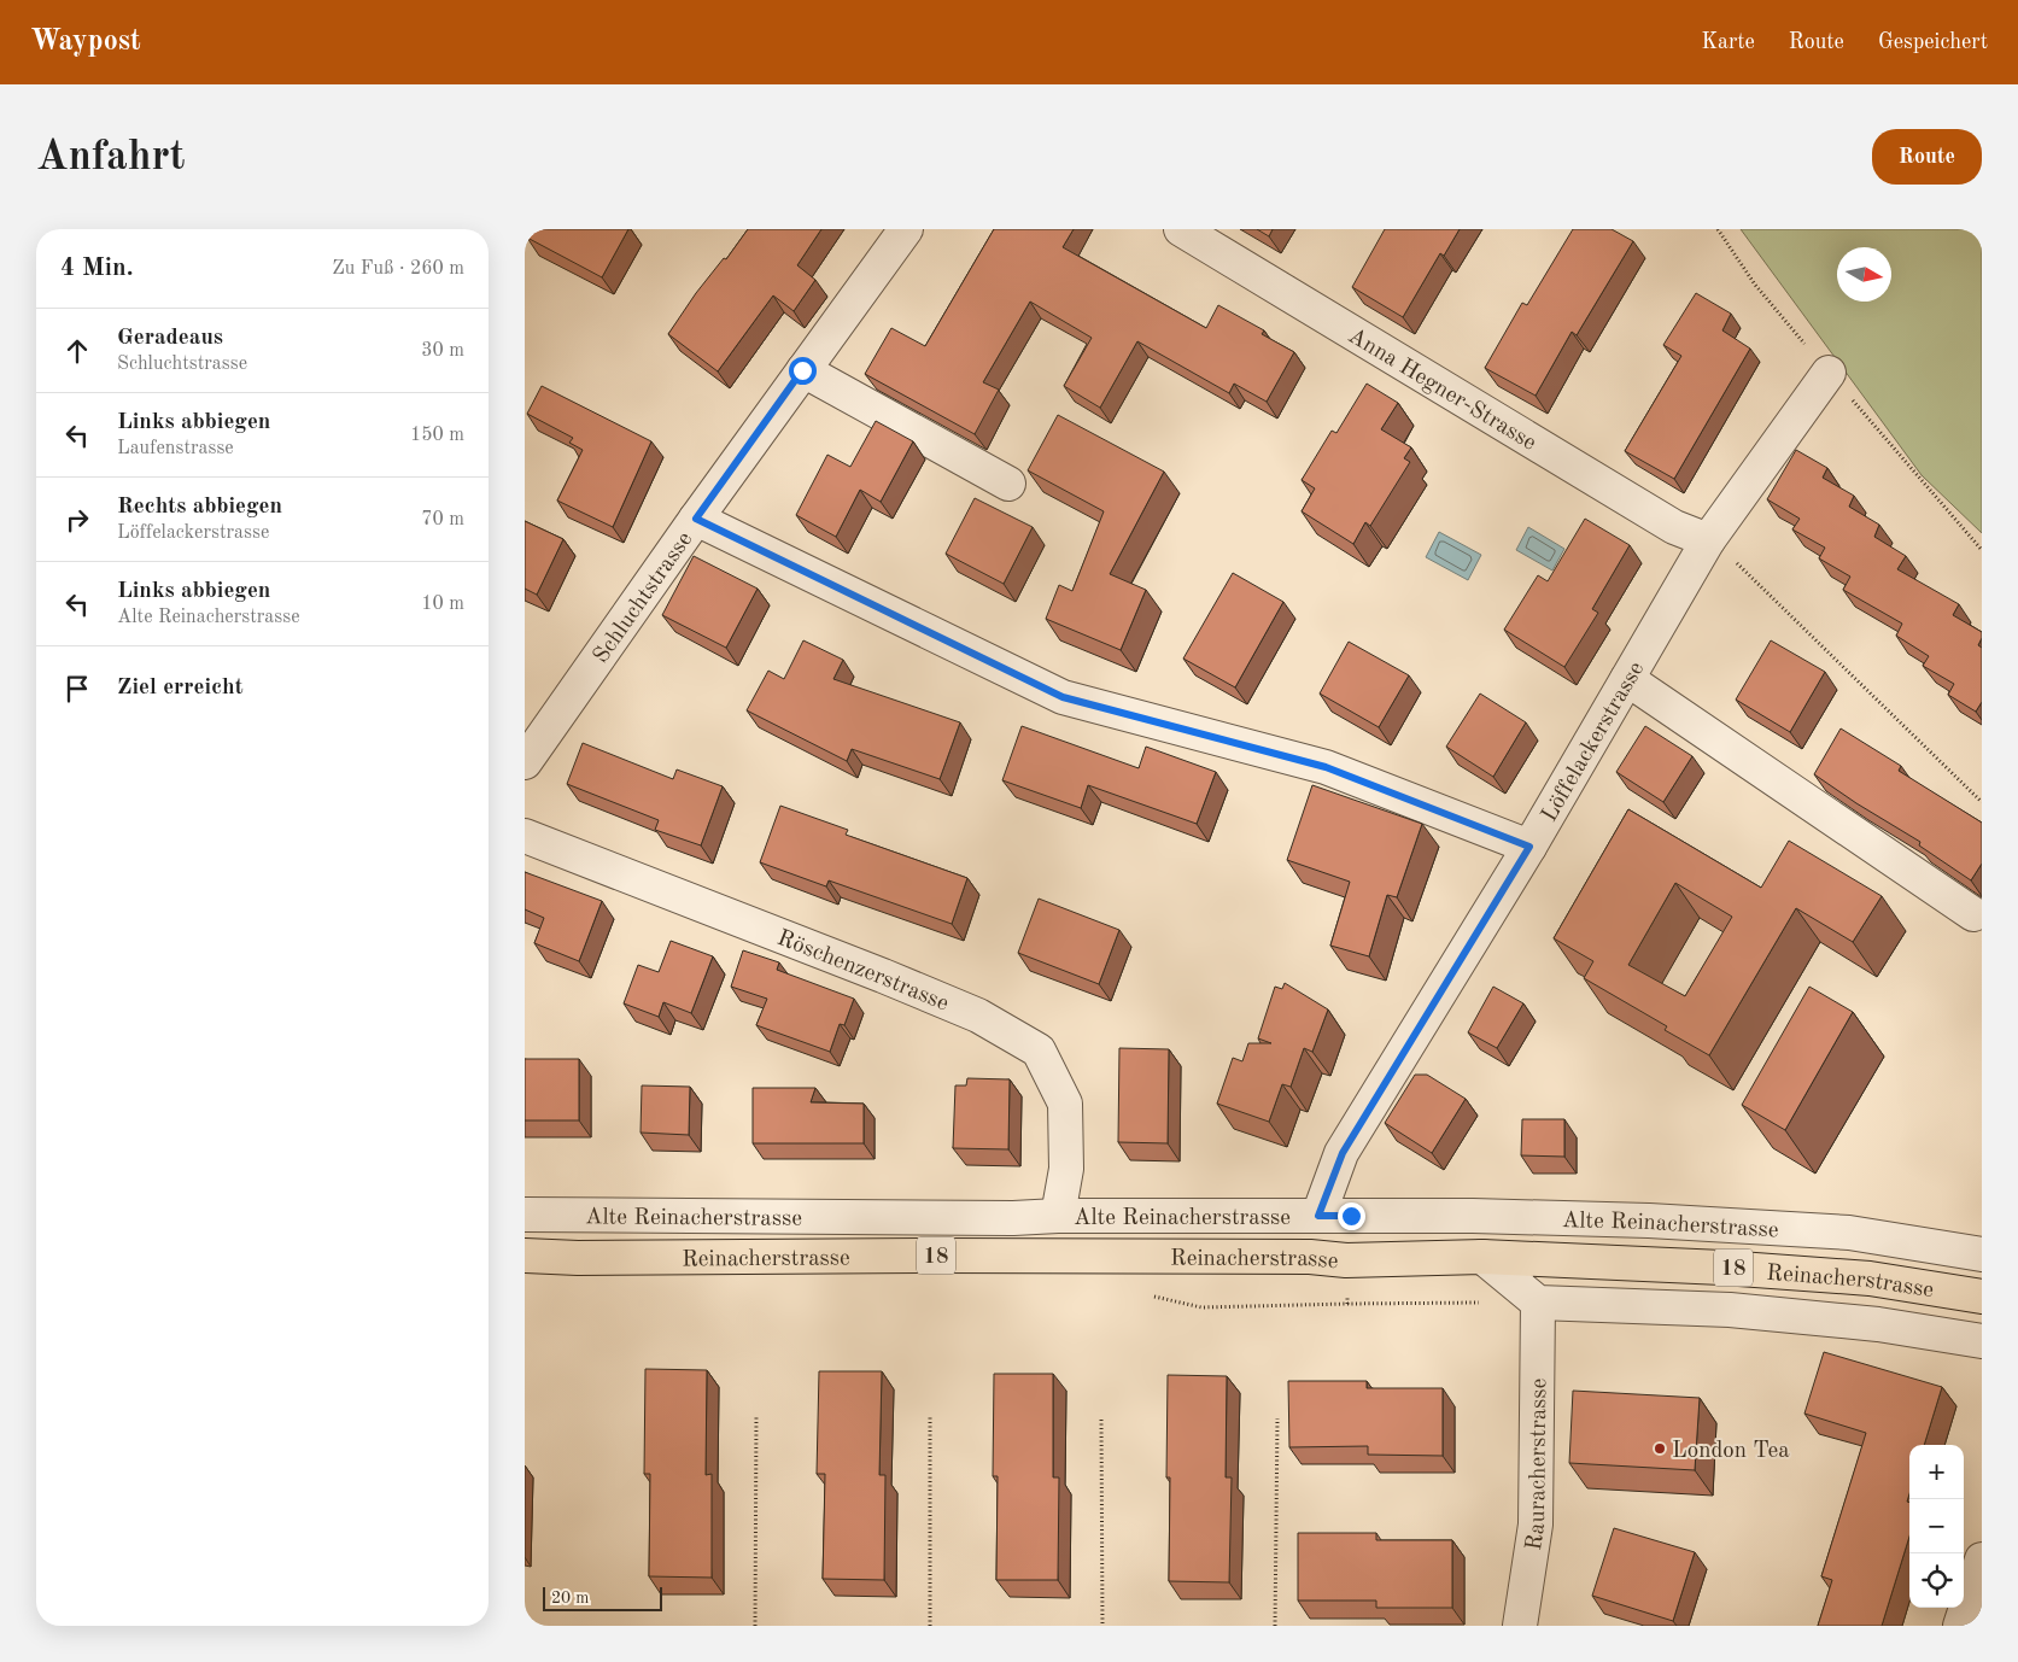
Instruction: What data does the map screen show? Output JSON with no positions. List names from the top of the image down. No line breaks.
{"streets":{"main road":["18","Reinacherstrasse"],"street":["Anna Hegner-Strasse","Schluchtstrasse","Löffelackerstrasse","Röschenzerstrasse","Alte Reinacherstrasse","Rauracherstrasse"]},"crossings":[["Anna Hegner-Strasse","Löffelackerstrasse"],["Löffelackerstrasse","Alte Reinacherstrasse"],["Röschenzerstrasse","Alte Reinacherstrasse"]],"places":["London Tea"],"scale_bar":"20 m","north":"right","page":{"header":"Waypost","nav":["Karte","Route","Gespeichert"],"buttons":"Route","title":"Anfahrt","heading":["4 Min.","Zu Fuß · 260 m"],"list":[["Geradeaus","Schluchtstrasse","30 m"],["Links abbiegen","Laufenstrasse","150 m"],["Rechts abbiegen","Löffelackerstrasse","70 m"],["Links abbiegen","Alte Reinacherstrasse","10 m"],"Ziel erreicht"],"map_buttons":["+","−"],"scale":"20 m"}}
